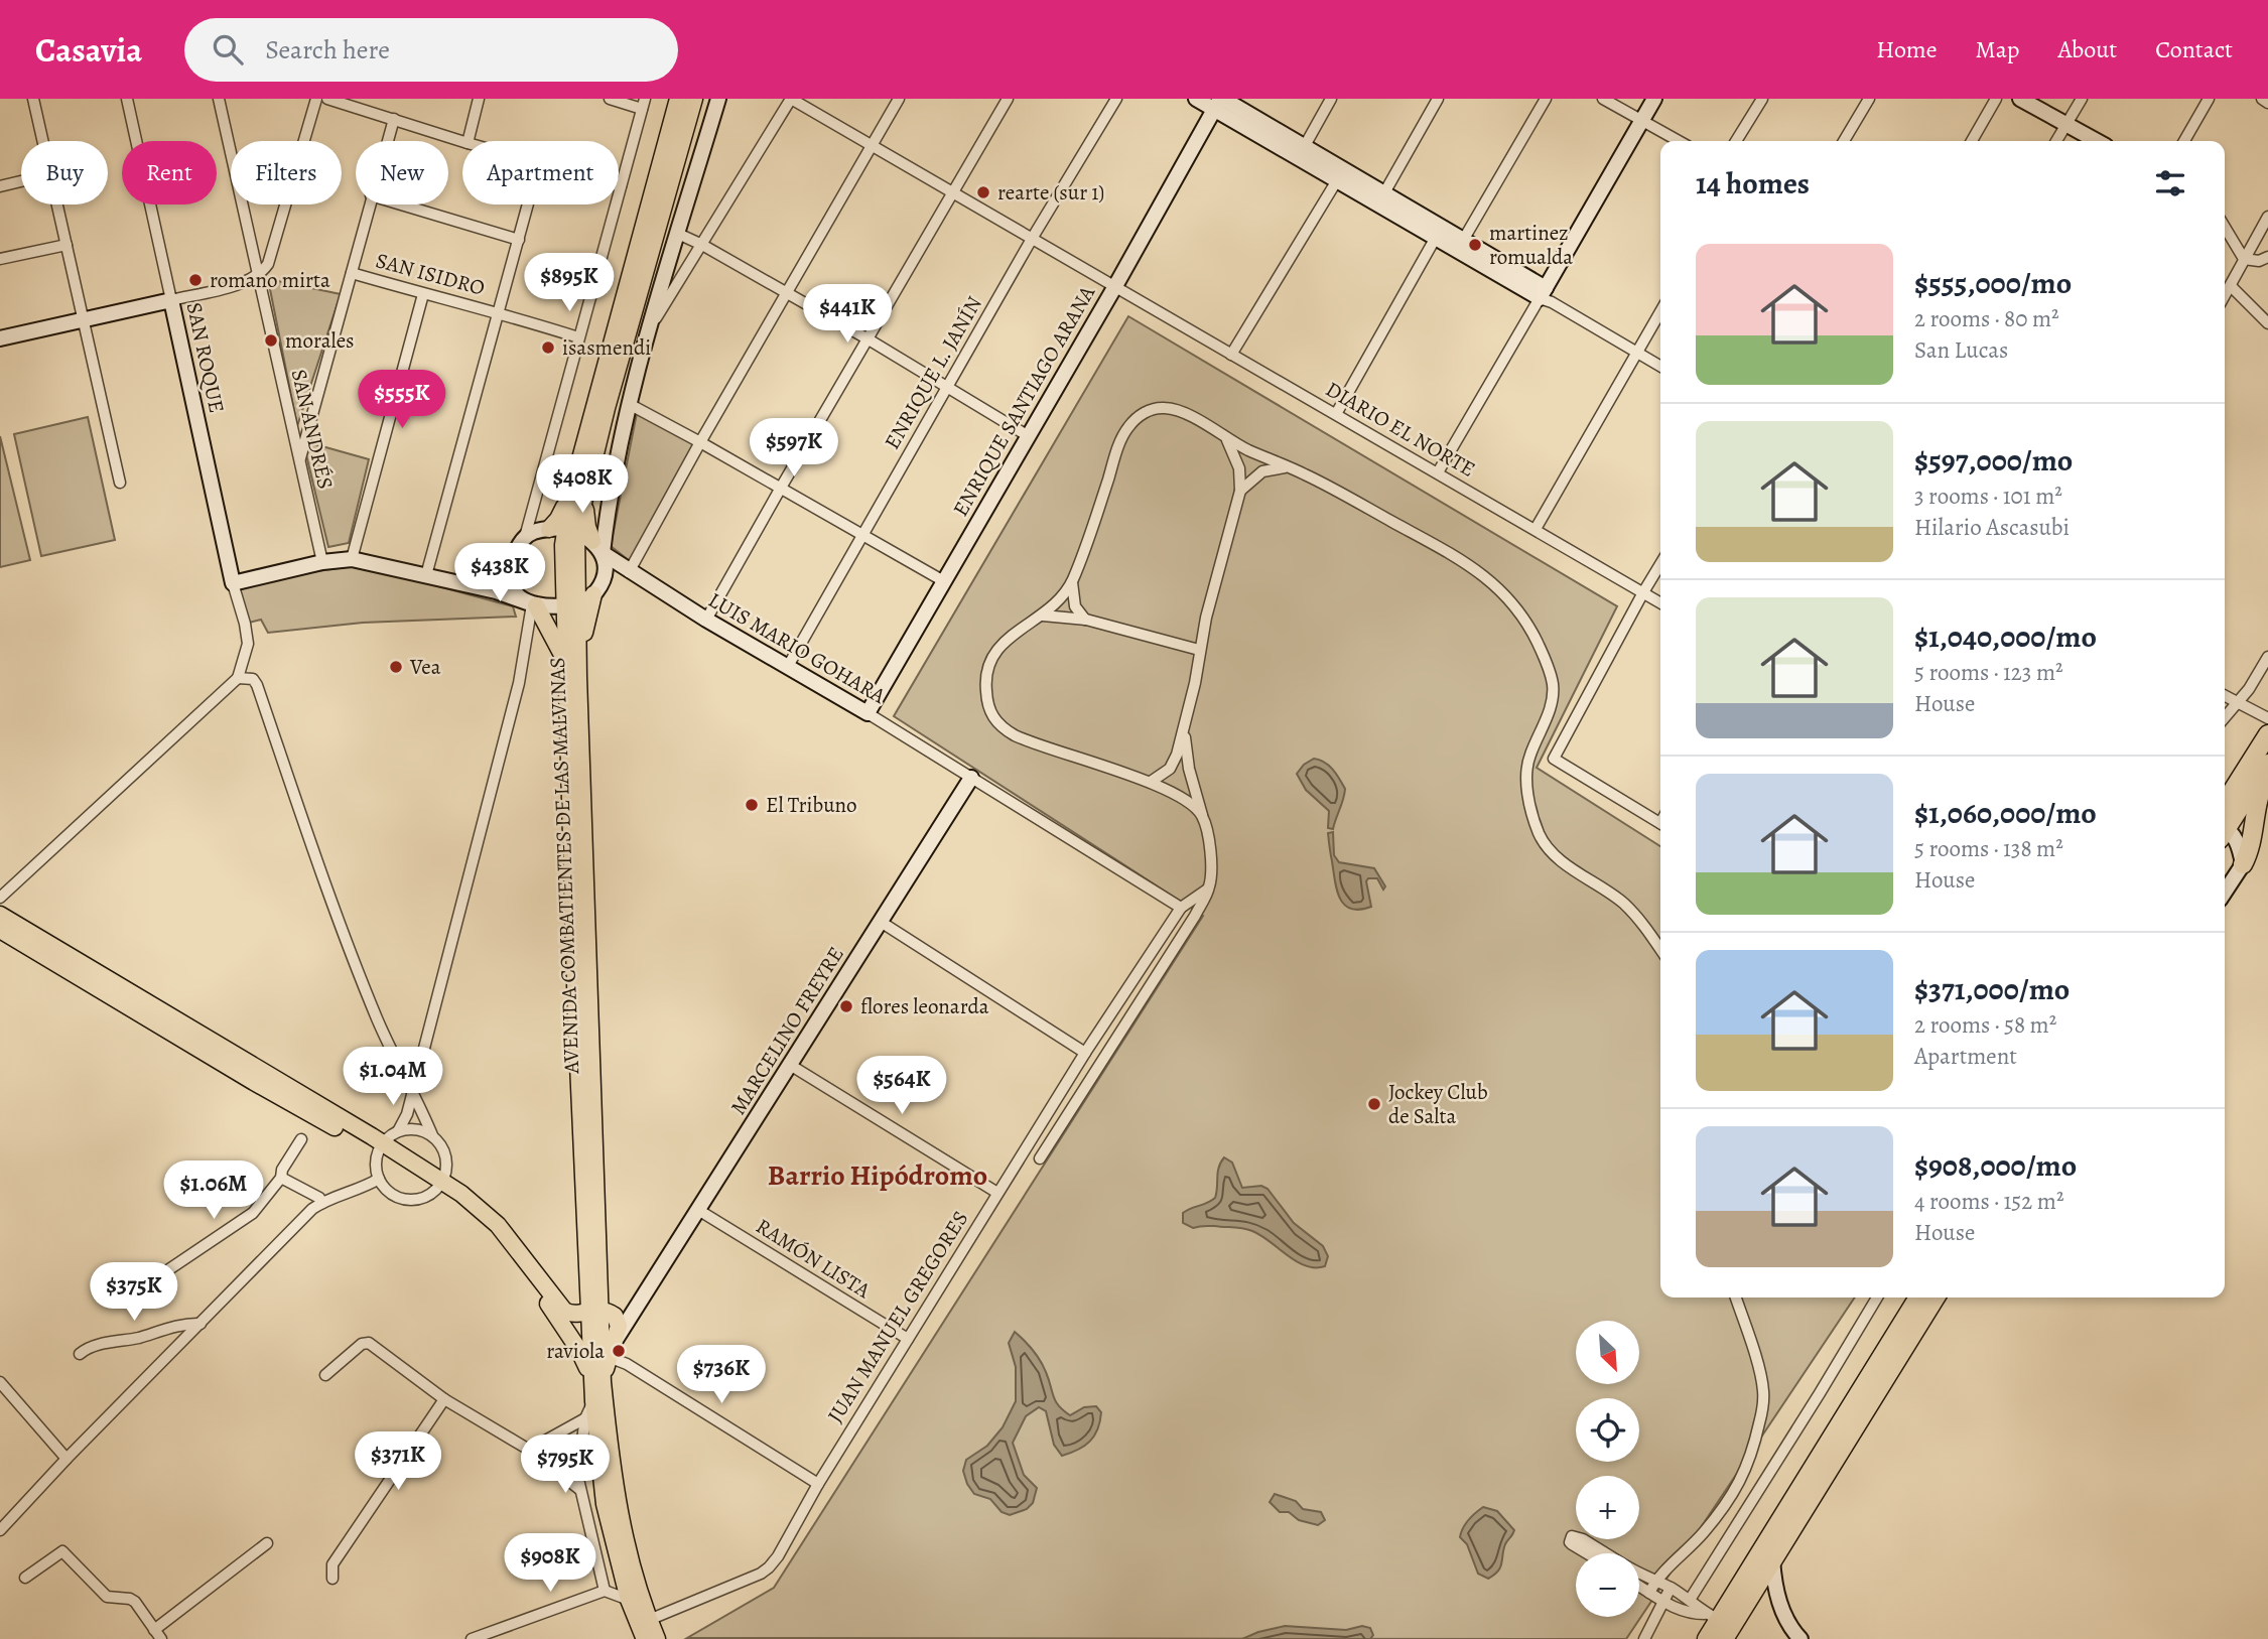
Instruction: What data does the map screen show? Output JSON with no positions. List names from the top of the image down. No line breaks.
{"streets":{"main road":["AVENIDA COMBATIENTES DE LAS MALVINAS"],"street":["SAN ISIDRO","SAN ROQUE","ENRIQUE L. JANÍN","ENRIQUE SANTIAGO ARANA","SAN ANDRÉS","DIARIO EL NORTE","LUIS MARIO GOHARA","MARCELINO FREYRE","RAMÓN LISTA","JUAN MANUEL GREGORES"]},"crossings":[["ENRIQUE L. JANÍN","DIARIO EL NORTE"],["ENRIQUE L. JANÍN","LUIS MARIO GOHARA"],["ENRIQUE SANTIAGO ARANA","DIARIO EL NORTE"],["ENRIQUE SANTIAGO ARANA","LUIS MARIO GOHARA"],["LUIS MARIO GOHARA","AVENIDA COMBATIENTES DE LAS MALVINAS"],["LUIS MARIO GOHARA","MARCELINO FREYRE"],["LUIS MARIO GOHARA","JUAN MANUEL GREGORES"],["AVENIDA COMBATIENTES DE LAS MALVINAS","JUAN MANUEL GREGORES"],["MARCELINO FREYRE","RAMÓN LISTA"],["RAMÓN LISTA","JUAN MANUEL GREGORES"]],"districts":["Barrio Hipódromo"],"places":["rearte (sur 1)","martinez romualda","romano mirta","morales","isasmendi","Vea","El Tribuno","flores leonarda","Jockey Club de Salta","raviola"],"north":"bottom right","page":{"header":"Casavia","search":"Search here","nav":["Home","Map","About","Contact"],"chip":["Buy","Rent","Filters","New","Apartment"],"heading":"14 homes","list":[{"name":"$555,000/mo","note":"2 rooms · 80 m² · San Lucas"},{"name":"$597,000/mo","note":"3 rooms · 101 m² · Hilario Ascasubi"},{"name":"$1,040,000/mo","note":"5 rooms · 123 m² · House"},{"name":"$1,060,000/mo","note":"5 rooms · 138 m² · House"},{"name":"$371,000/mo","note":"2 rooms · 58 m² · Apartment"},{"name":"$908,000/mo","note":"4 rooms · 152 m² · House"}],"price":["$895K","$441K","$555K","$597K","$408K","$438K","$1.04M","$564K","$1.06M","$375K","$736K","$371K","$795K","$908K"],"map_buttons":["+","−"]}}
